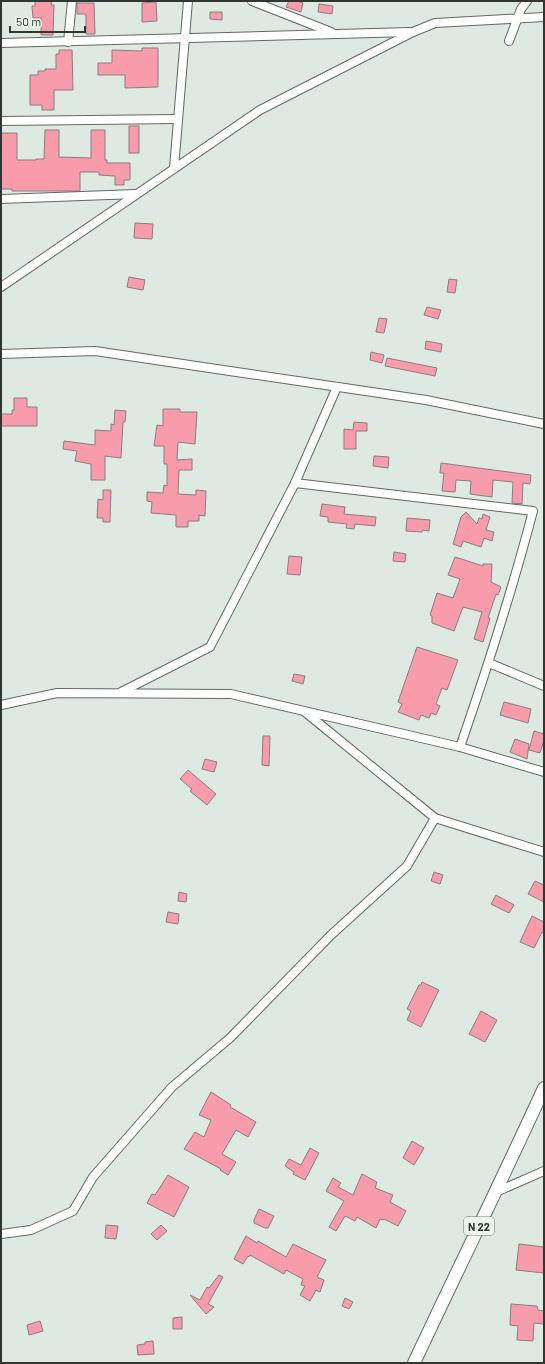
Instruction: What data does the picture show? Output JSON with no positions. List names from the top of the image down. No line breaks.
{"streets":{"main road":["N 22"]},"scale_bar":"50 m"}
